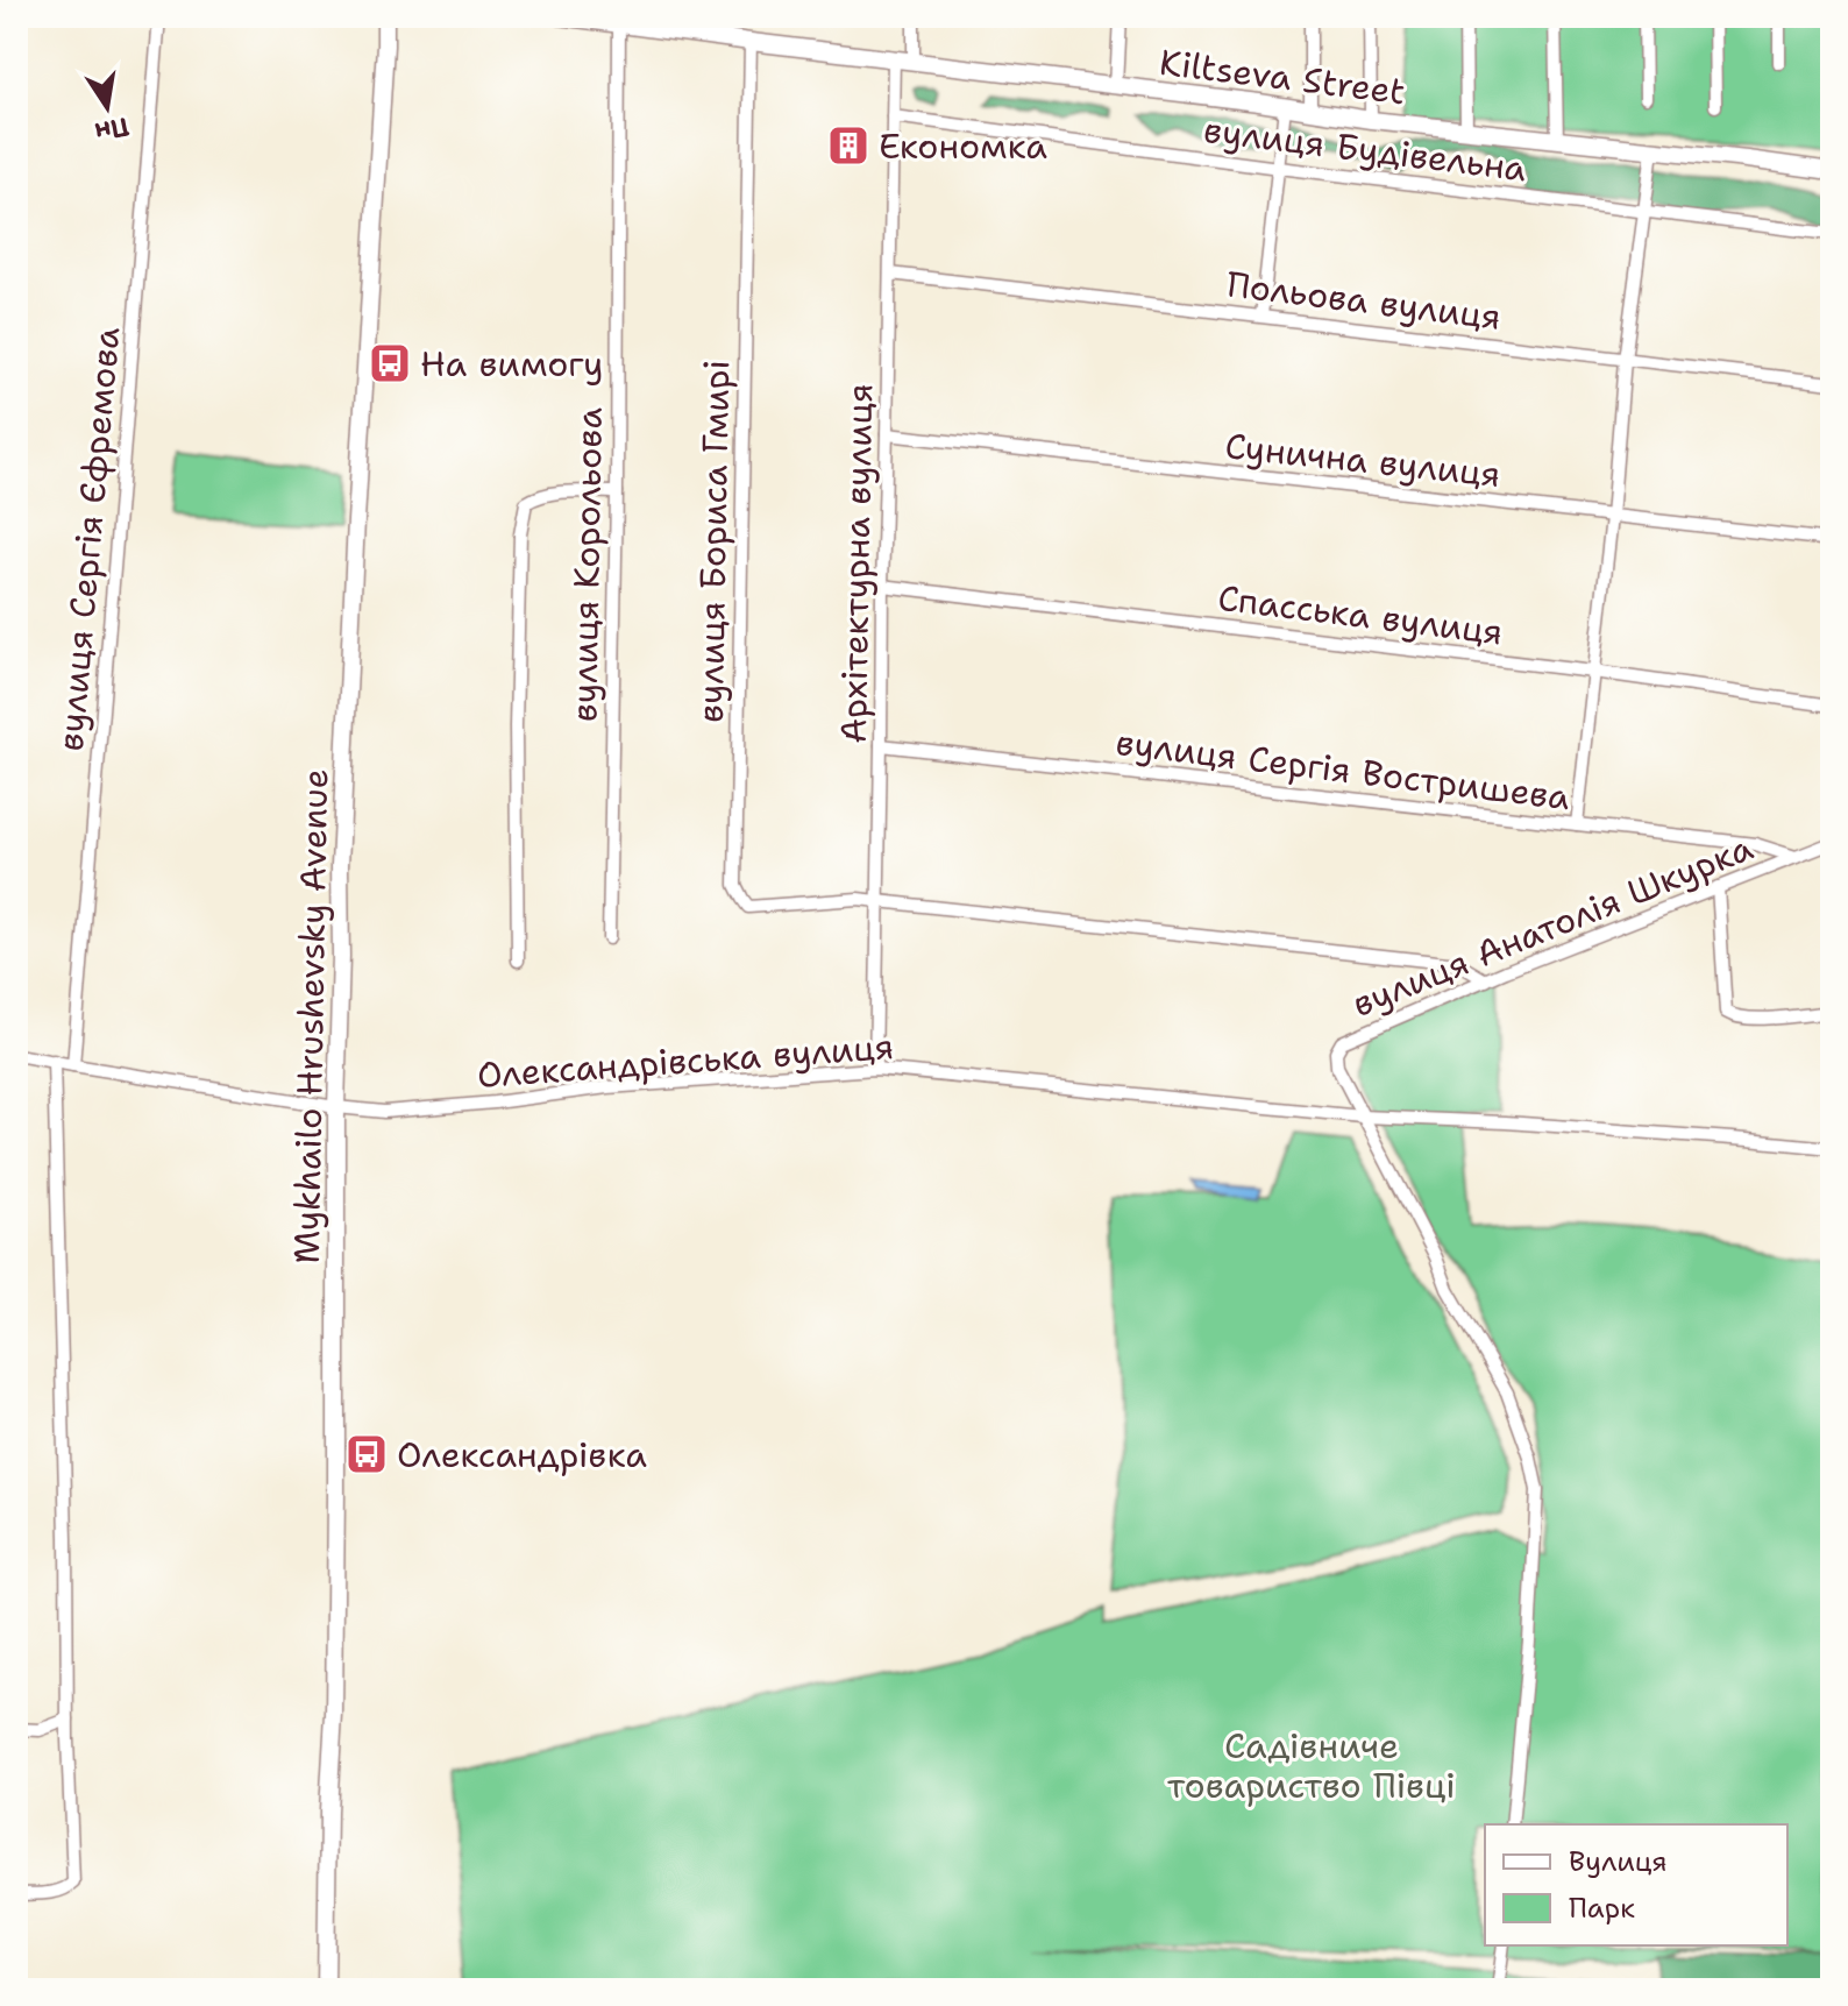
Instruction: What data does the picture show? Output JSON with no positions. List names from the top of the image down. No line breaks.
{"streets":{"street":["Kiltseva Street","вулиця Будівельна","Польова вулиця","Сунична вулиця","вулиця Сергія Єфремова","вулиця Бориса Гмирі","Архітектурна вулиця","вулиця Корольова","Спасська вулиця","вулиця Сергія Востришева","вулиця Анатолія Шкурка","Mykhailo Hrushevsky Avenue","Олександрівська вулиця"]},"crossings":[["Kiltseva Street","вулиця Бориса Гмирі"],["Kiltseva Street","Архітектурна вулиця"],["Kiltseva Street","вулиця Корольова"],["вулиця Будівельна","Архітектурна вулиця"],["Польова вулиця","Архітектурна вулиця"],["Сунична вулиця","Архітектурна вулиця"],["вулиця Сергія Єфремова","Олександрівська вулиця"],["вулиця Бориса Гмирі","Архітектурна вулиця"],["Архітектурна вулиця","Спасська вулиця"],["Архітектурна вулиця","вулиця Сергія Востришева"],["Архітектурна вулиця","Олександрівська вулиця"],["вулиця Сергія Востришева","вулиця Анатолія Шкурка"],["вулиця Анатолія Шкурка","Олександрівська вулиця"],["Mykhailo Hrushevsky Avenue","Олександрівська вулиця"]],"parks":["Садівниче товариство Півці"],"places":{"building":["Економка"],"bus stop":["На вимогу","Олександрівка"]},"legend":["Вулиця","Парк"],"north":"bottom"}
